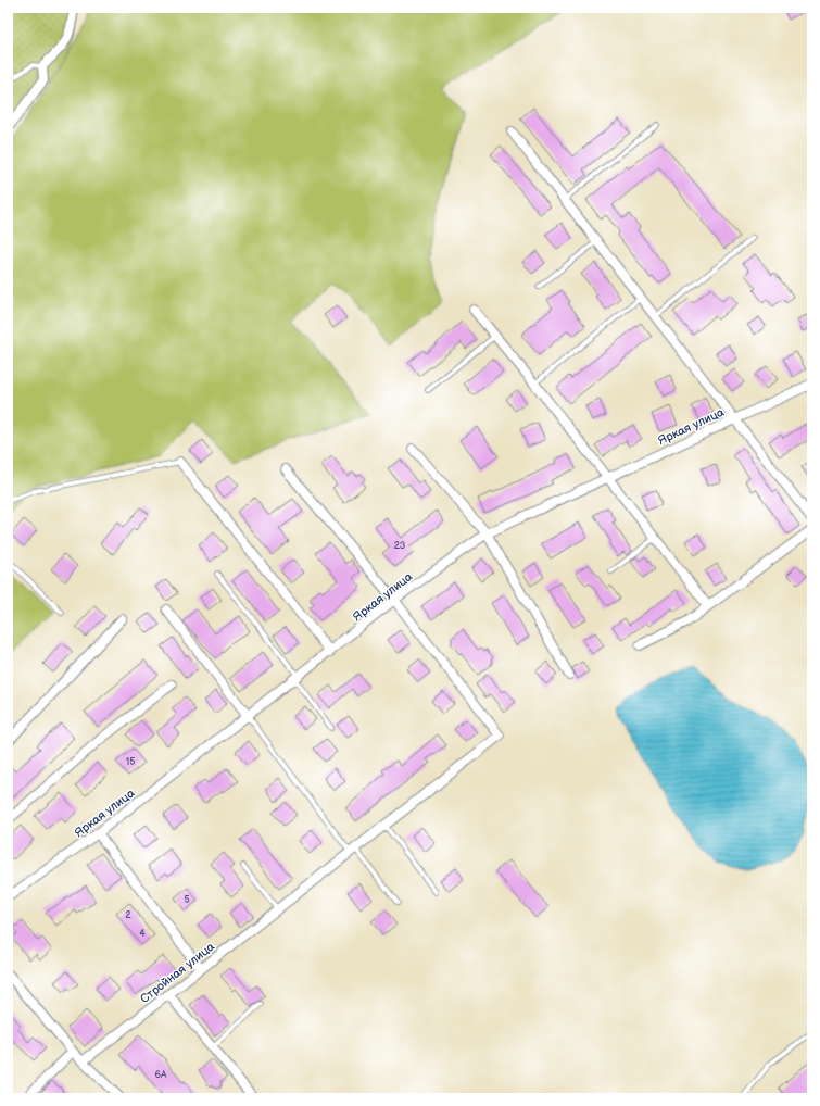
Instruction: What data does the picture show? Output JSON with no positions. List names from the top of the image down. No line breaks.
{"streets":{"street":["Яркая улица","Стройная улица"]},"crossings":[["Яркая улица","Стройная улица"]],"house_numbers":["23","15","5","2","4","6А"]}
